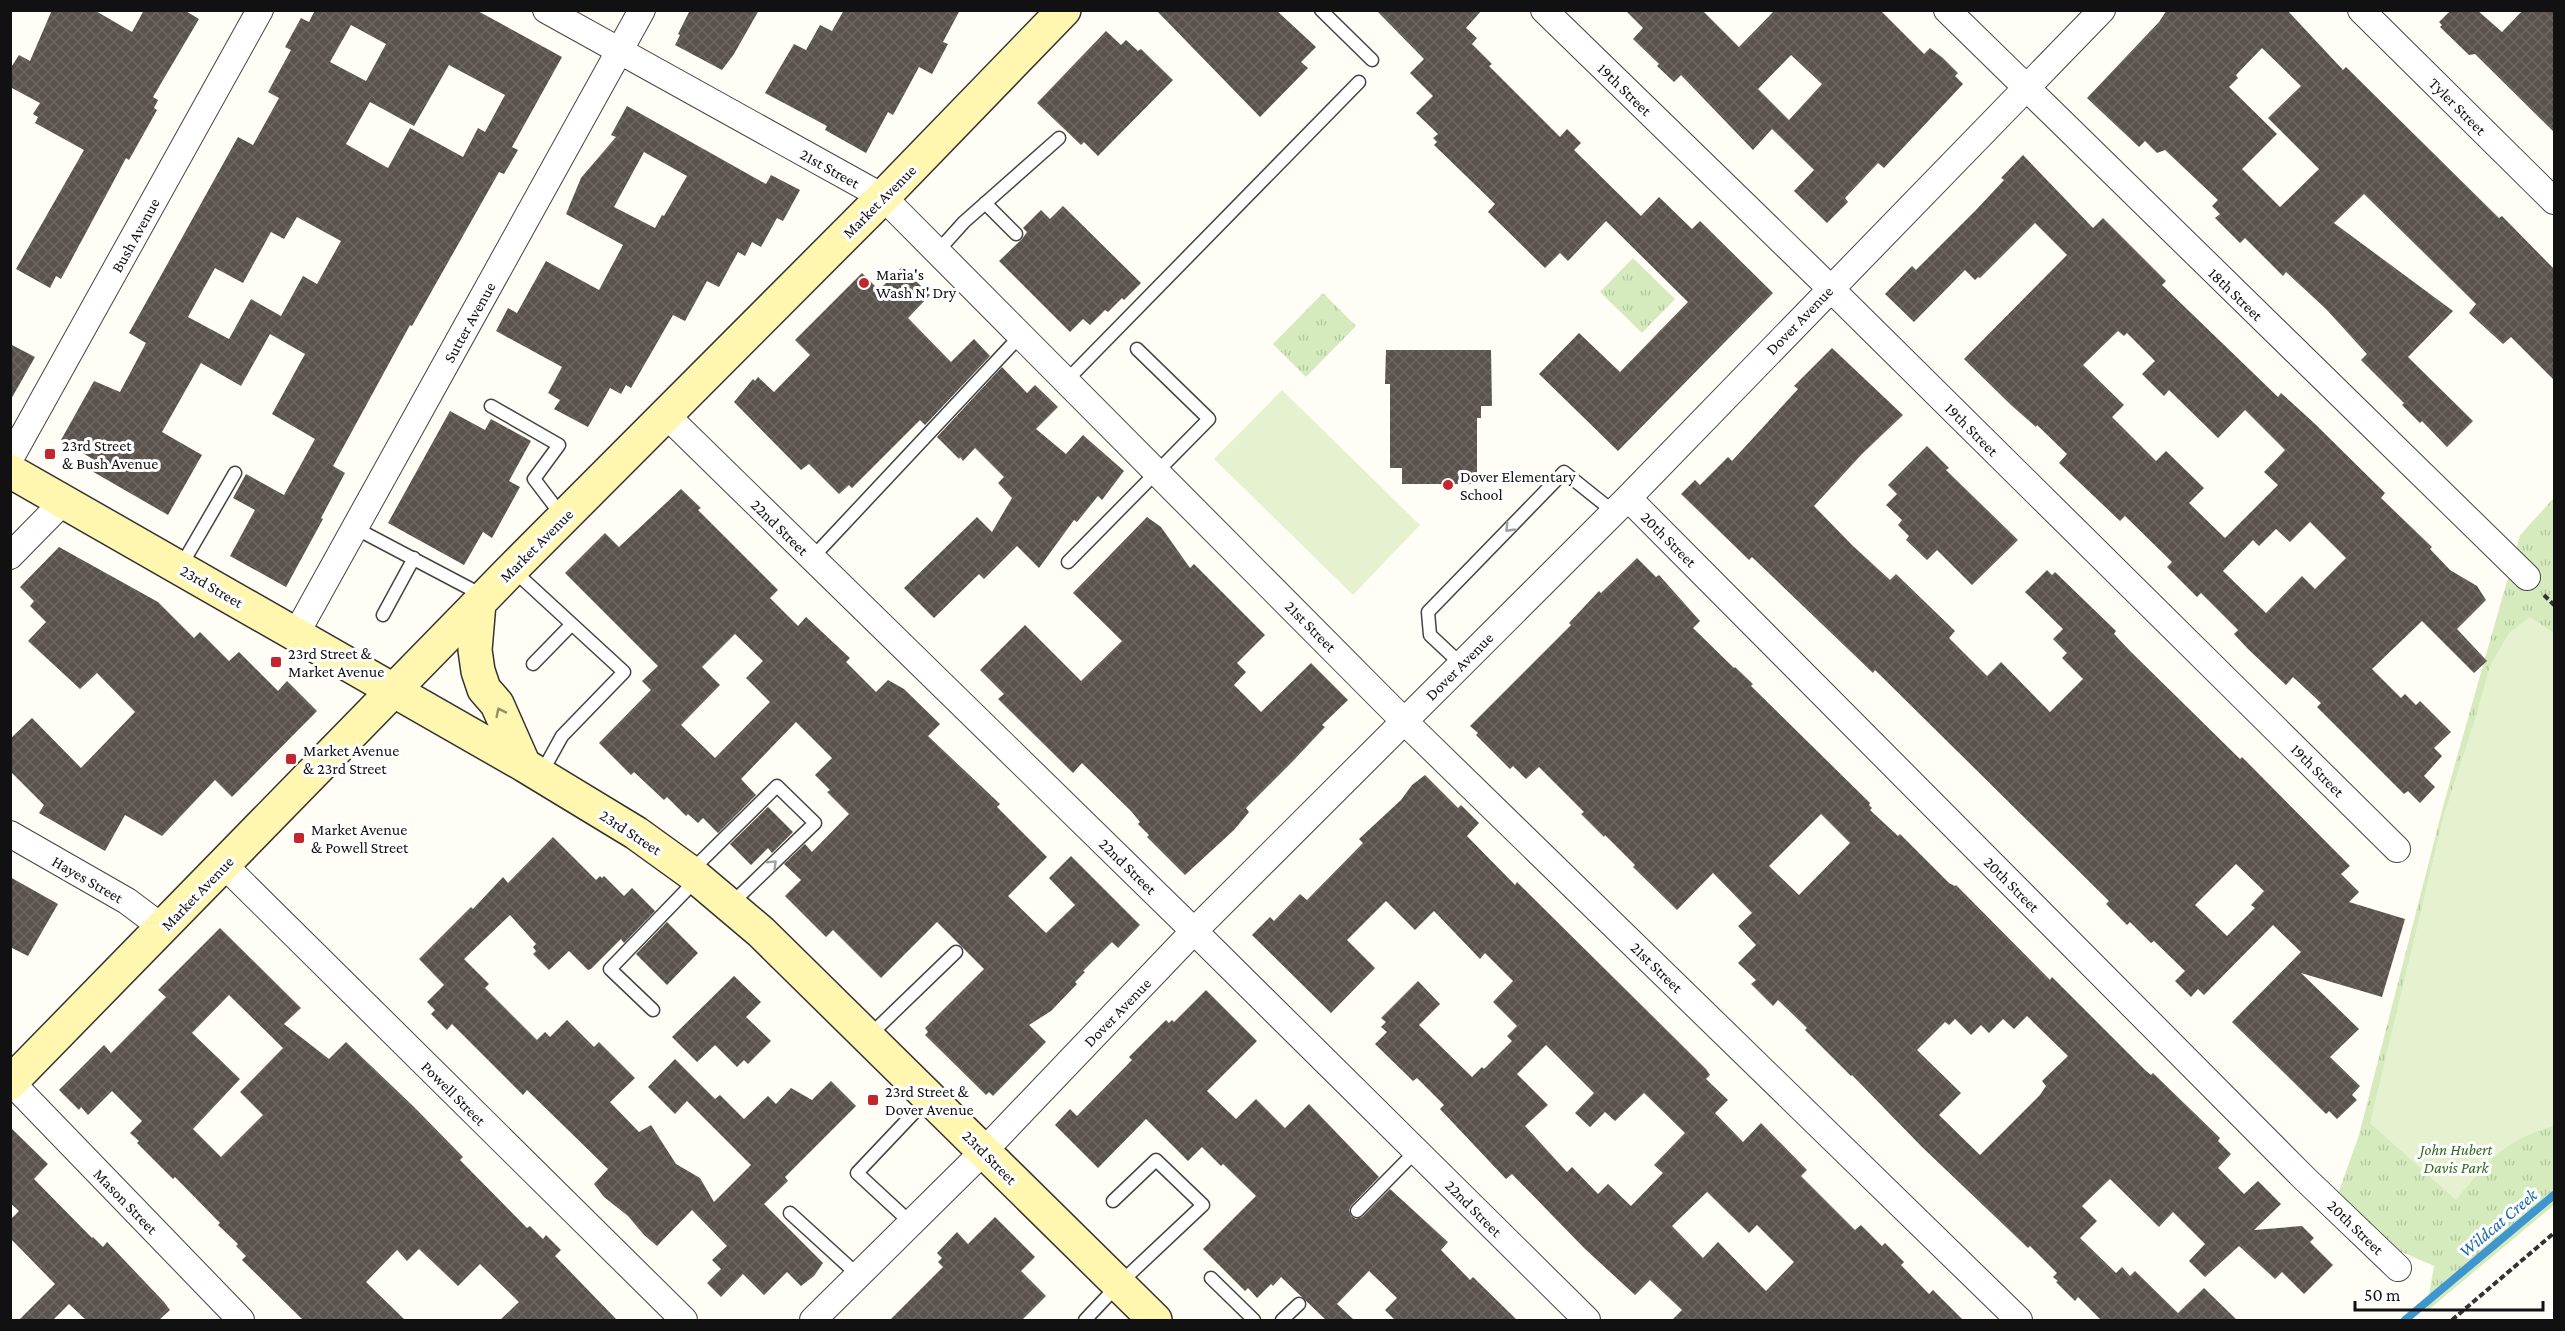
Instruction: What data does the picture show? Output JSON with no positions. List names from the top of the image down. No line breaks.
{"streets":{"main road":["Market Avenue","23rd Street"],"street":["19th Street","Tyler Street","21st Street","Bush Avenue","18th Street","Dover Avenue","Sutter Avenue","22nd Street","20th Street","Hayes Street","Powell Street","Mason Street"]},"crossings":[["19th Street","Dover Avenue"],["21st Street","Market Avenue"],["21st Street","Dover Avenue"],["21st Street","Sutter Avenue"],["Market Avenue","22nd Street"],["Market Avenue","23rd Street"],["Market Avenue","Hayes Street"],["Market Avenue","Powell Street"],["Market Avenue","Mason Street"],["18th Street","Dover Avenue"],["Dover Avenue","22nd Street"],["Dover Avenue","20th Street"],["Dover Avenue","23rd Street"],["Sutter Avenue","23rd Street"]],"water":["Wildcat Creek"],"parks":["John Hubert Davis Park"],"places":{"other":["Maria's Wash N' Dry","Dover Elementary School"],"transit":["23rd Street & Bush Avenue","23rd Street & Market Avenue","Market Avenue & 23rd Street","Market Avenue & Powell Street","23rd Street & Dover Avenue"]},"scale_bar":"50 m"}
